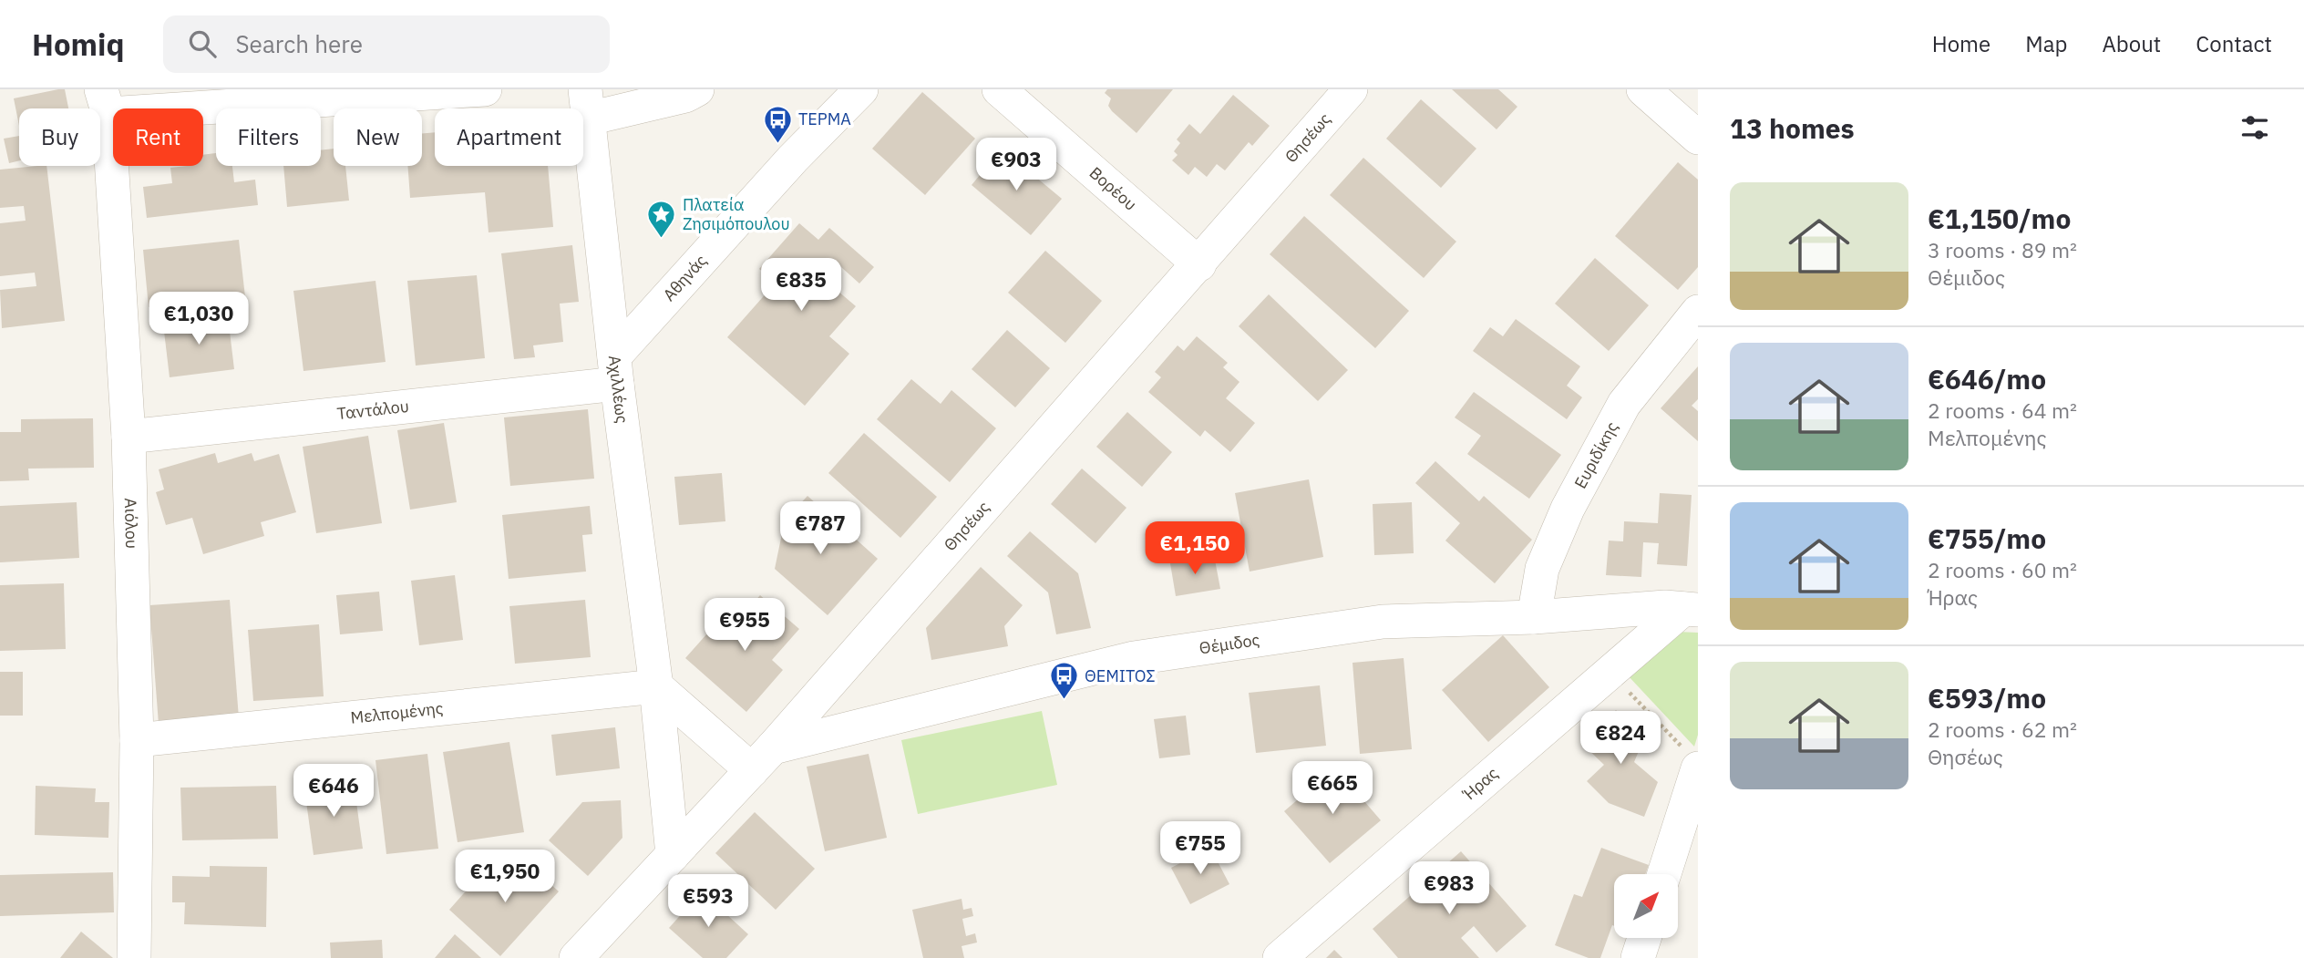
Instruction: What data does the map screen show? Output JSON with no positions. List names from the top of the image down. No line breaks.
{"streets":{"street":["Θησέως","Βορέου","Αθηνάς","Αχιλλέως","Ταντάλου","Ευριδίκης","Αιόλου","Θέμιδος","Μελπομένης","Ήρας"]},"crossings":[["Θησέως","Βορέου"],["Θησέως","Αχιλλέως"],["Θησέως","Θέμιδος"],["Αθηνάς","Αχιλλέως"],["Αθηνάς","Ταντάλου"],["Αχιλλέως","Ταντάλου"],["Αχιλλέως","Μελπομένης"],["Ταντάλου","Αιόλου"],["Ευριδίκης","Θέμιδος"],["Αιόλου","Μελπομένης"],["Θέμιδος","Ήρας"]],"places":{"bus stop":["ΤΕΡΜΑ","ΘΕΜΙΤΟΣ"],"place":["Πλατεία Ζησιμόπουλου"]},"north":"top right","page":{"header":"Homiq","search":"Search here","nav":["Home","Map","About","Contact"],"heading":"13 homes","chip":["Buy","Rent","Filters","New","Apartment"],"price":["€903","€835","€1,030","€787","€1,150","€955","€824","€665","€646","€755","€1,950","€983","€593"],"list":[{"name":"€1,150/mo","note":"3 rooms · 89 m² · Θέμιδος"},{"name":"€646/mo","note":"2 rooms · 64 m² · Μελπομένης"},{"name":"€755/mo","note":"2 rooms · 60 m² · Ήρας"},{"name":"€593/mo","note":"2 rooms · 62 m² · Θησέως"}]}}
